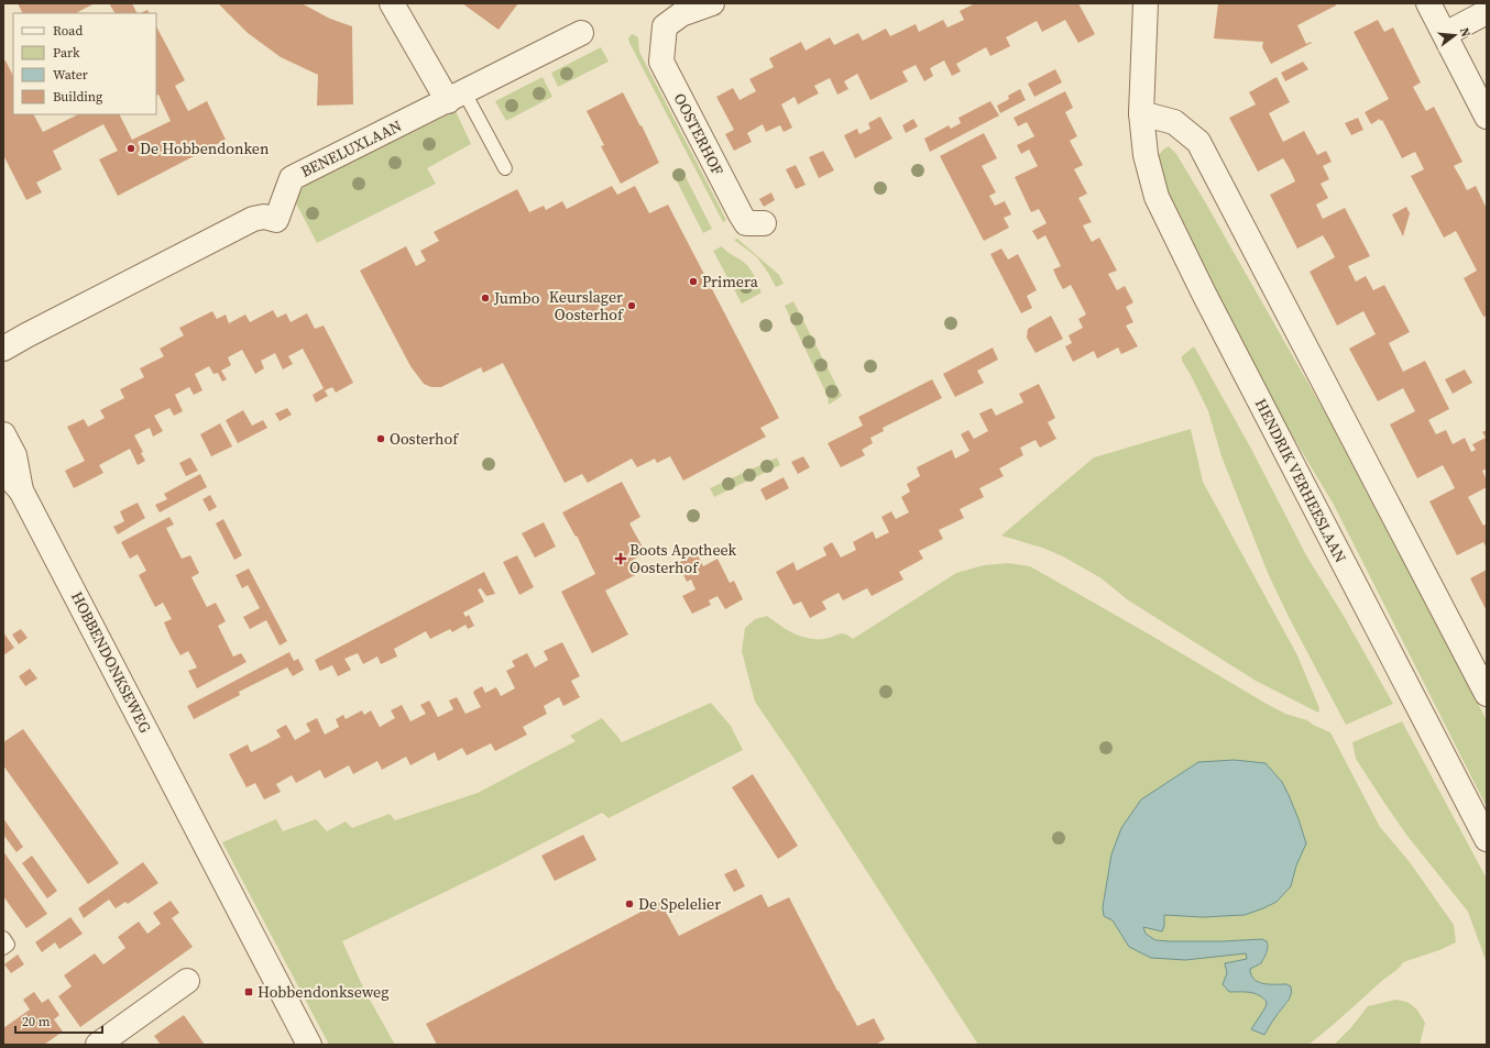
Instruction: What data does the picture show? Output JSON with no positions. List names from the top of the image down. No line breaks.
{"streets":{"street":["OOSTERHOF","BENELUXLAAN","HENDRIK VERHEESLAAN","HOBBENDONKSEWEG"]},"places":{"other":["De Hobbendonken","Primera","Jumbo","Keurslager Oosterhof","Oosterhof","De Spelelier"],"health":["Boots Apotheek Oosterhof"],"transit":["Hobbendonkseweg"]},"legend":["Road","Park","Water","Building"],"scale_bar":"20 m","north":"right"}
